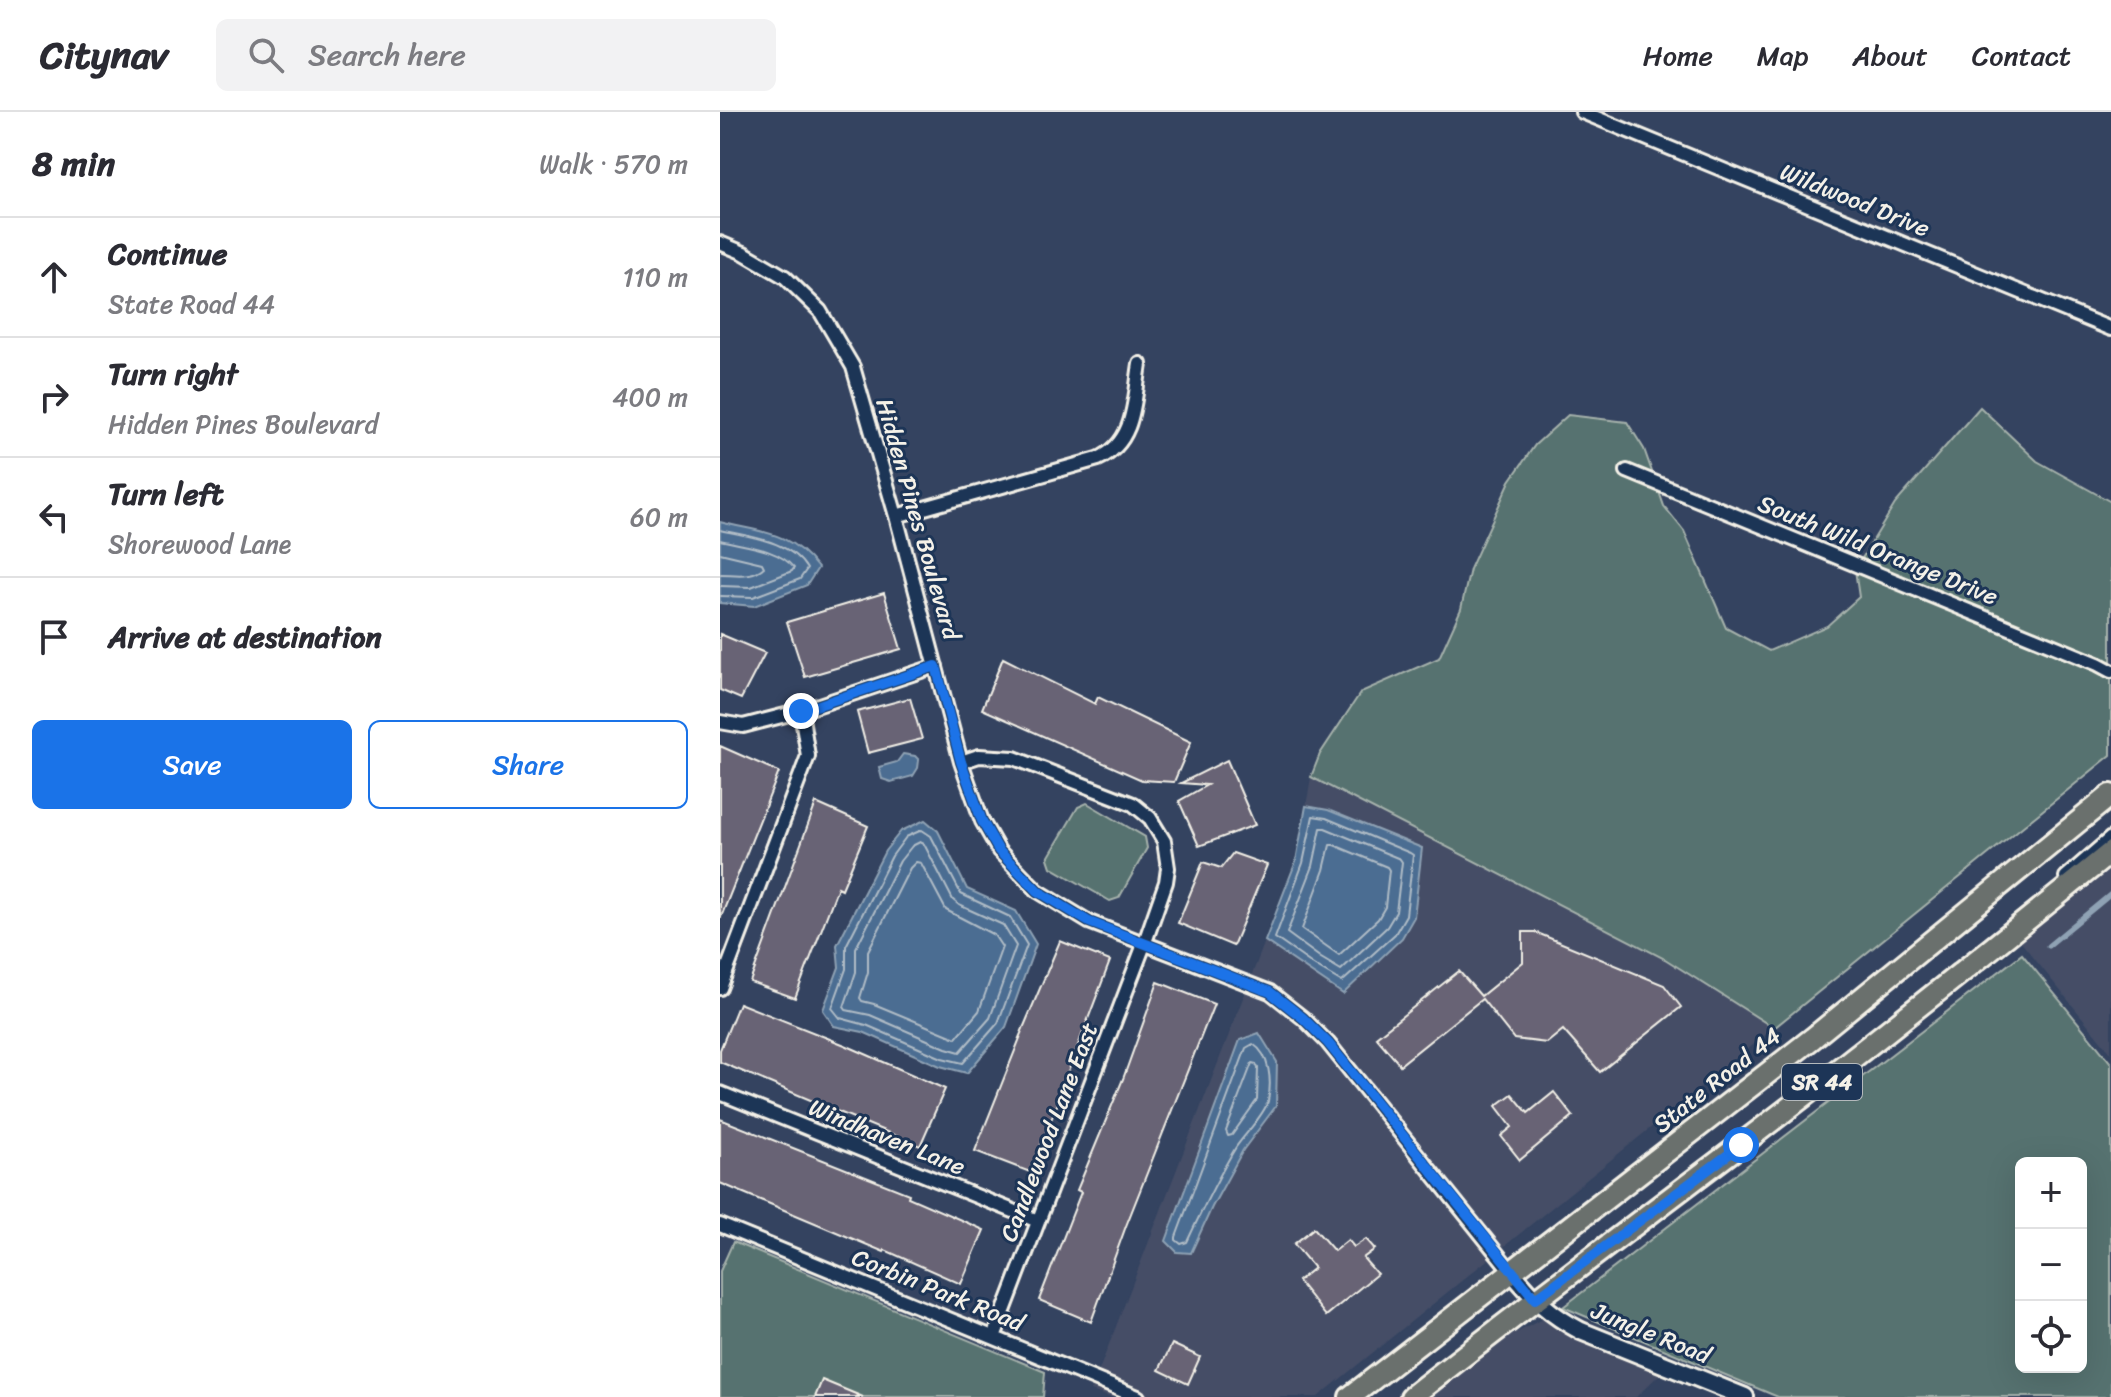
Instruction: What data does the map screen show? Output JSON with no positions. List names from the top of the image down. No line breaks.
{"streets":{"main road":["State Road 44","SR 44"],"street":["Wildwood Drive","Hidden Pines Boulevard","South Wild Orange Drive","Candlewood Lane East","Windhaven Lane","Corbin Park Road","Jungle Road"]},"crossings":[["Hidden Pines Boulevard","State Road 44"],["Hidden Pines Boulevard","Candlewood Lane East"],["Hidden Pines Boulevard","Jungle Road"],["State Road 44","Jungle Road"],["SR 44","Jungle Road"],["Candlewood Lane East","Windhaven Lane"],["Candlewood Lane East","Corbin Park Road"]],"page":{"header":"Citynav","search":"Search here","nav":["Home","Map","About","Contact"],"heading":["8 min","Walk · 570 m"],"list":[["Continue","State Road 44","110 m"],["Turn right","Hidden Pines Boulevard","400 m"],["Turn left","Shorewood Lane","60 m"],"Arrive at destination"],"buttons":["Save","Share"],"map_buttons":["+","−"]}}
